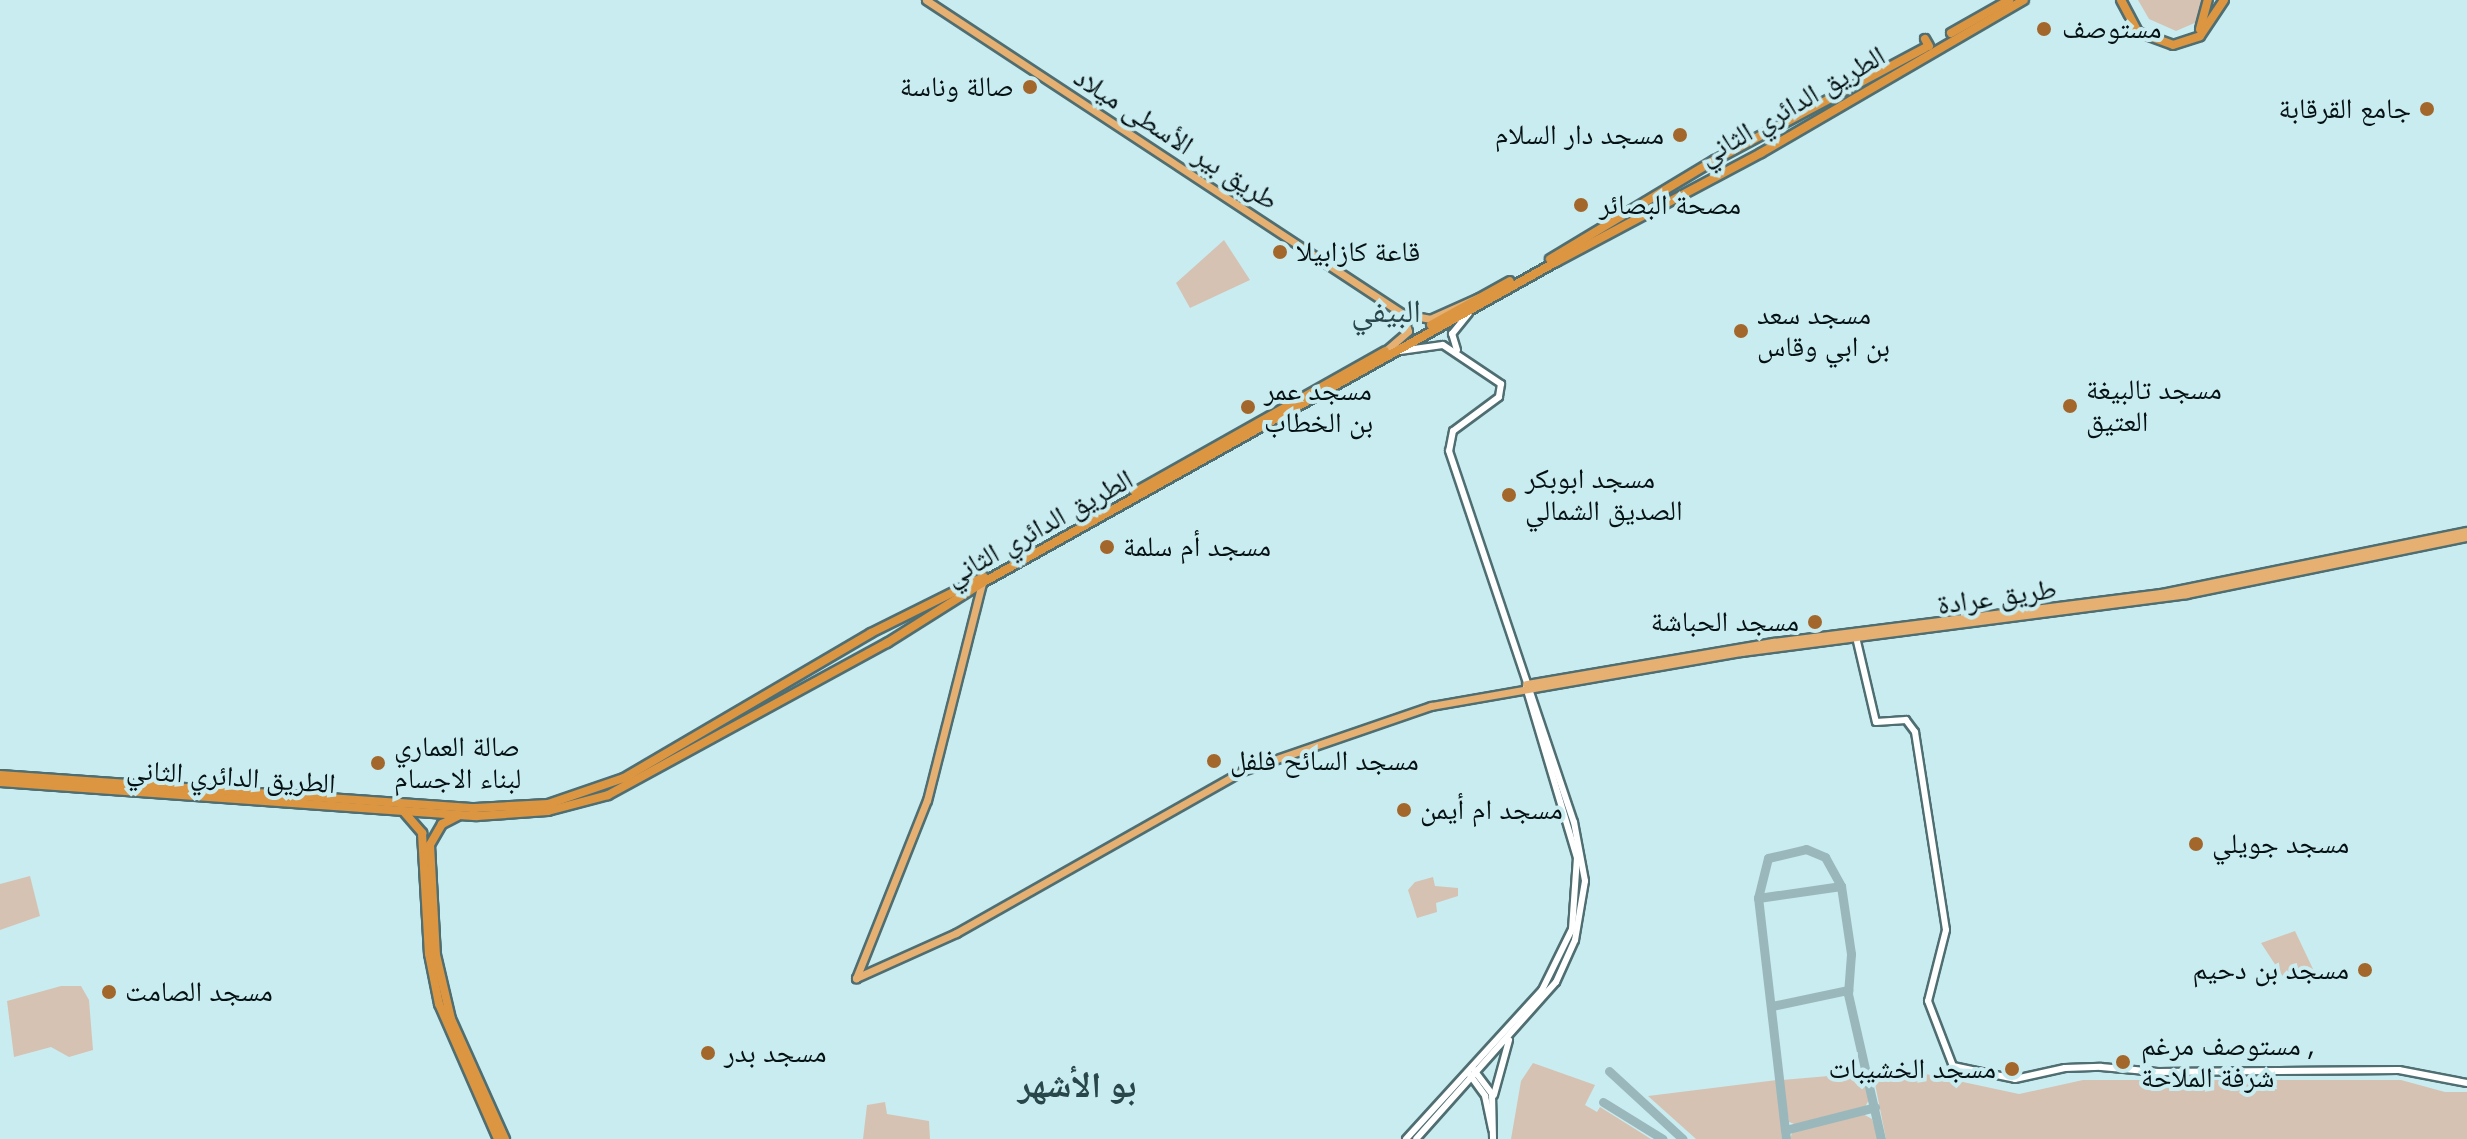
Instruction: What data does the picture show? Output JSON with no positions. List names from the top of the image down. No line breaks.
{"streets":{"highway":["الطريق الدائري الثاني"],"main road":["طريق بير الأسطى ميلاد","طريق عرادة"]},"crossings":[["الطريق الدائري الثاني","طريق عرادة"]],"districts":["البيفي","بو الأشهر"],"places":["مستوصف","صالة وناسة","جامع القرقابة","مسجد دار السلام","مصحة البصائر","قاعة كازابيلا","مسجد سعد بن ابي وقاس","مسجد تالبيغة العتيق","مسجد عمر بن الخطاب","مسجد ابوبكر الصديق الشمالي","مسجد أم سلمة","مسجد الحباشة","مسجد السائح فلفل","صالة العماري لبناء الاجسام","مسجد ام أيمن","مسجد جويلي","مسجد بن دحيم","مسجد الصامت","مسجد بدر","مستوصف مرغم , شرفة الملاحة","مسجد الخشيبات"]}
